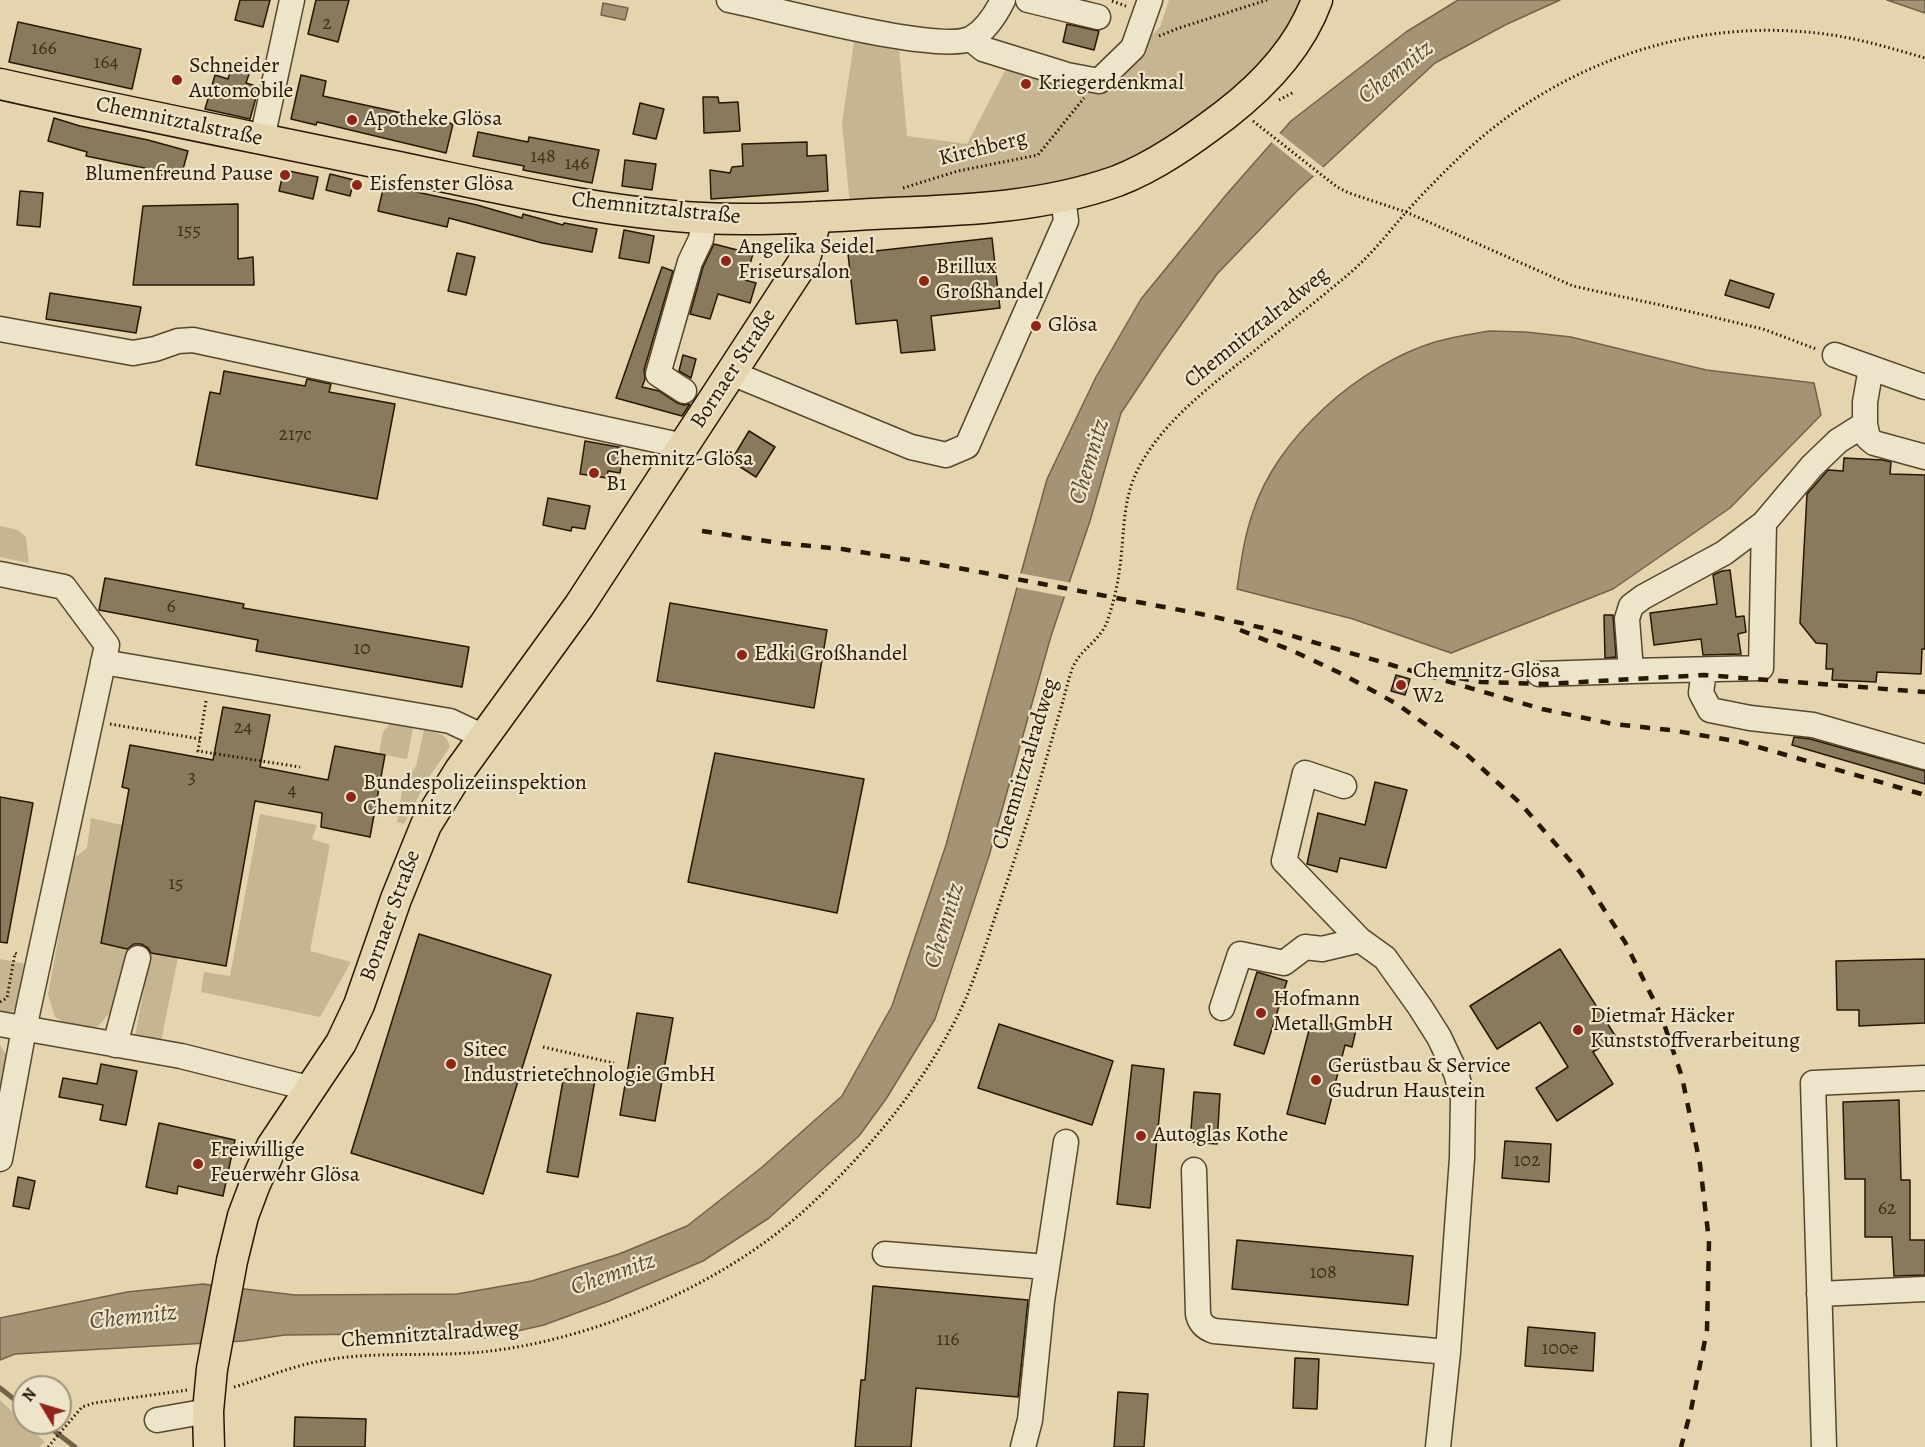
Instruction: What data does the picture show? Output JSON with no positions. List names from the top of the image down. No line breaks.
{"streets":{"main road":["Chemnitztalstraße","Bornaer Straße"],"path":["Kirchberg","Chemnitztalradweg"]},"crossings":[["Chemnitztalstraße","Bornaer Straße"],["Chemnitztalradweg","Bornaer Straße"]],"water":["Chemnitz"],"places":["Schneider Automobile","Kriegerdenkmal","Apotheke Glösa","Blumenfreund Pause","Eisfenster Glösa","Angelika Seidel Friseursalon","Brillux Großhandel","Glösa","Chemnitz-Glösa B1","Edki Großhandel","Chemnitz-Glösa W2","Bundespolizeiinspektion Chemnitz","Hofmann Metall GmbH","Dietmar Häcker Kunststoffverarbeitung","Sitec Industrietechnologie GmbH","Gerüstbau & Service Gudrun Haustein","Autoglas Kothe","Freiwillige Feuerwehr Glösa"],"house_numbers":["2","166","164","148","146","155","217c","6","10","24","3","4","15","102","62","108","116","100e"],"north":"top left"}
